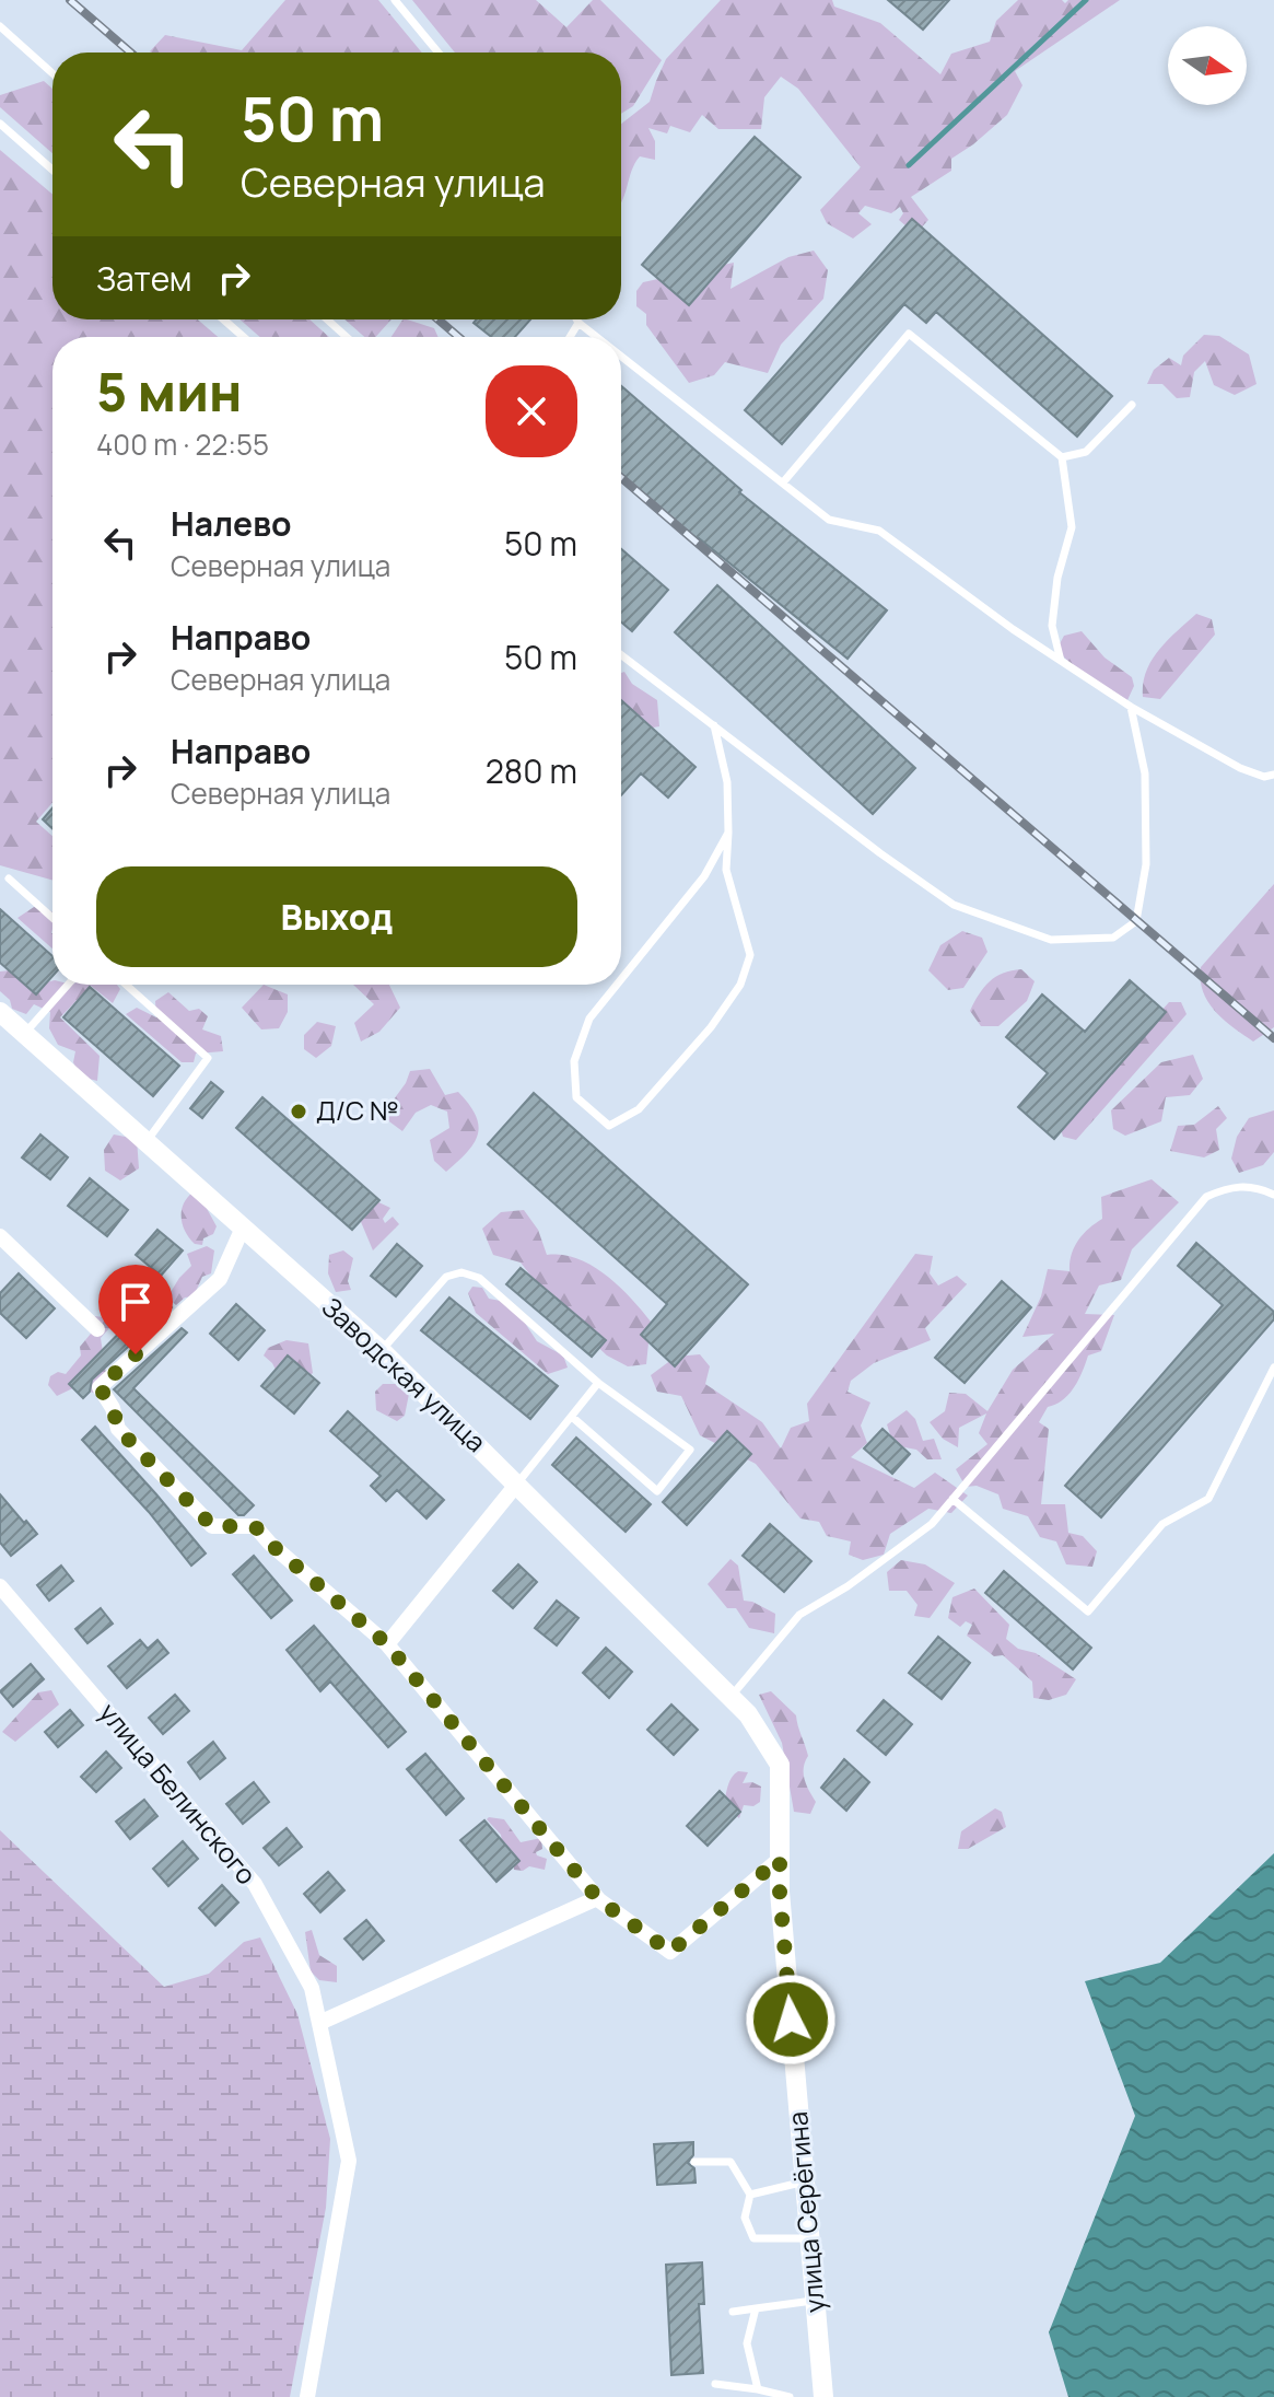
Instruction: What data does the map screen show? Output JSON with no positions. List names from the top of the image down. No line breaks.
{"streets":{"street":["Заводская улица","улица Белинского","улица Серёгина"]},"crossings":[["Заводская улица","улица Серёгина"]],"places":["Д/С №"],"north":"right","page":{"turn":["50 m","Северная улица"],"then":"Затем","heading":["5 мин","400 m · 22:55"],"list":[{"name":"Налево","note":"Северная улица","value":"50 m"},{"name":"Направо","note":"Северная улица","value":"50 m"},{"name":"Направо","note":"Северная улица","value":"280 m"}],"buttons":"Выход"}}
